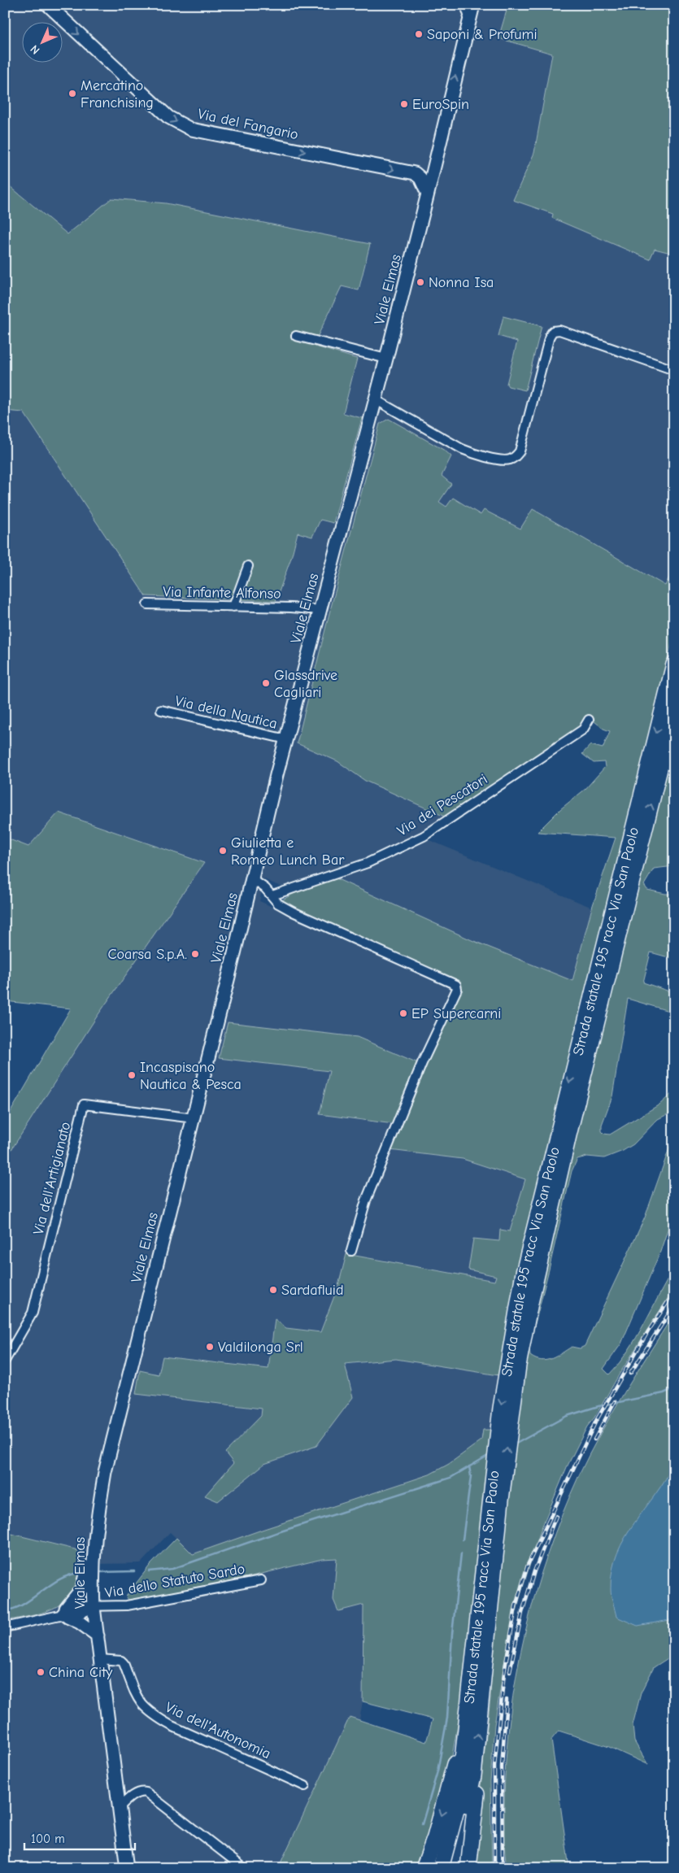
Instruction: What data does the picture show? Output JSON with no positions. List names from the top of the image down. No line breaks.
{"streets":{"highway":["Strada statale 195 racc Via San Paolo"],"main road":["Via del Fangario","Viale Elmas"],"street":["Via Infante Alfonso","Via della Nautica","Via dei Pescatori","Via dell'Artigianato","Via dello Statuto Sardo","Via dell'Autonomia"]},"crossings":[["Viale Elmas","Via Infante Alfonso"],["Viale Elmas","Via della Nautica"],["Viale Elmas","Via dell'Artigianato"],["Viale Elmas","Via dello Statuto Sardo"],["Viale Elmas","Via dell'Autonomia"]],"one_way":["Via del Fangario"],"places":["Saponi & Profumi","Mercatino Franchising","EuroSpin","Nonna Isa","Glassdrive Cagliari","Giulietta e Romeo Lunch Bar","Coarsa S.p.A.","EP Supercarni","Incaspisano Nautica & Pesca","Sardafluid","Valdilonga Srl","China City"],"scale_bar":"100 m","north":"bottom left"}
